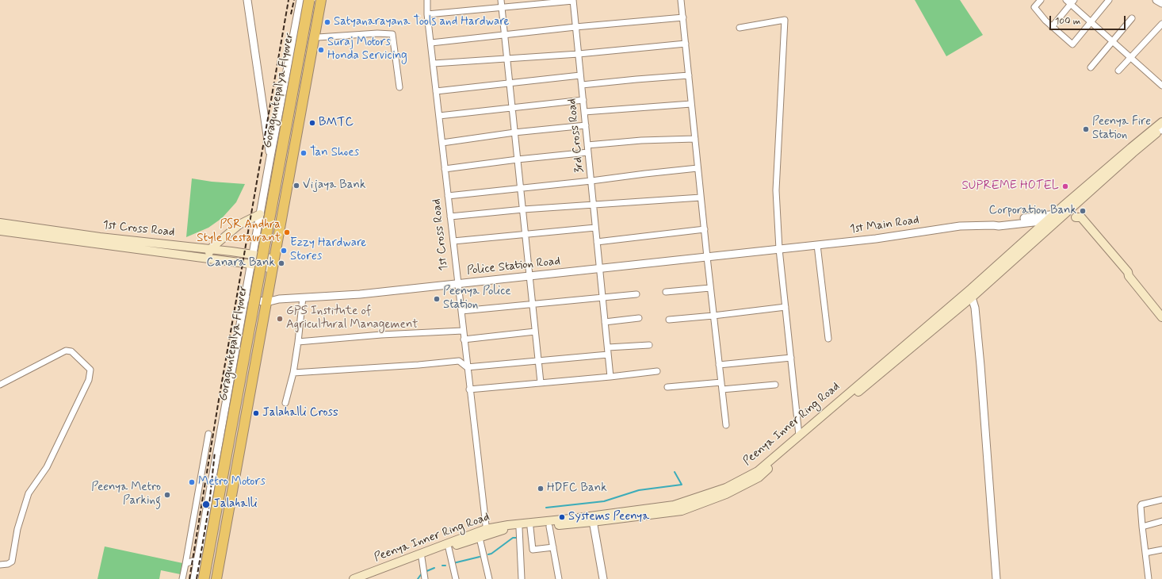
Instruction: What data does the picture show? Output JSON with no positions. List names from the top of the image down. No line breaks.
{"streets":{"highway":["Goraguntepalya Flyover"],"main road":["1st Cross Road","Peenya Inner Ring Road"],"street":["3rd Cross Road","1st Main Road","Police Station Road"]},"crossings":[["3rd Cross Road","Police Station Road"],["1st Main Road","Police Station Road"],["1st Main Road","Peenya Inner Ring Road"],["1st Cross Road","Police Station Road"],["1st Cross Road","Peenya Inner Ring Road"]],"places":["Satyanarayana Tools and Hardware","Suraj Motors Honda Servicing","BMTC","Peenya Fire Station","Tan Shoes","Vijaya Bank","SUPREME HOTEL","Corporation Bank","PSR Andhra Style Restaurant","Ezzy Hardware Stores","Canara Bank","Peenya Police Station","GPS Institute of Agricultural Management","Jalahalli Cross","Metro Motors","HDFC Bank","Peenya Metro Parking","Jalahalli","Systems Peenya"],"scale_bar":"100 m"}
